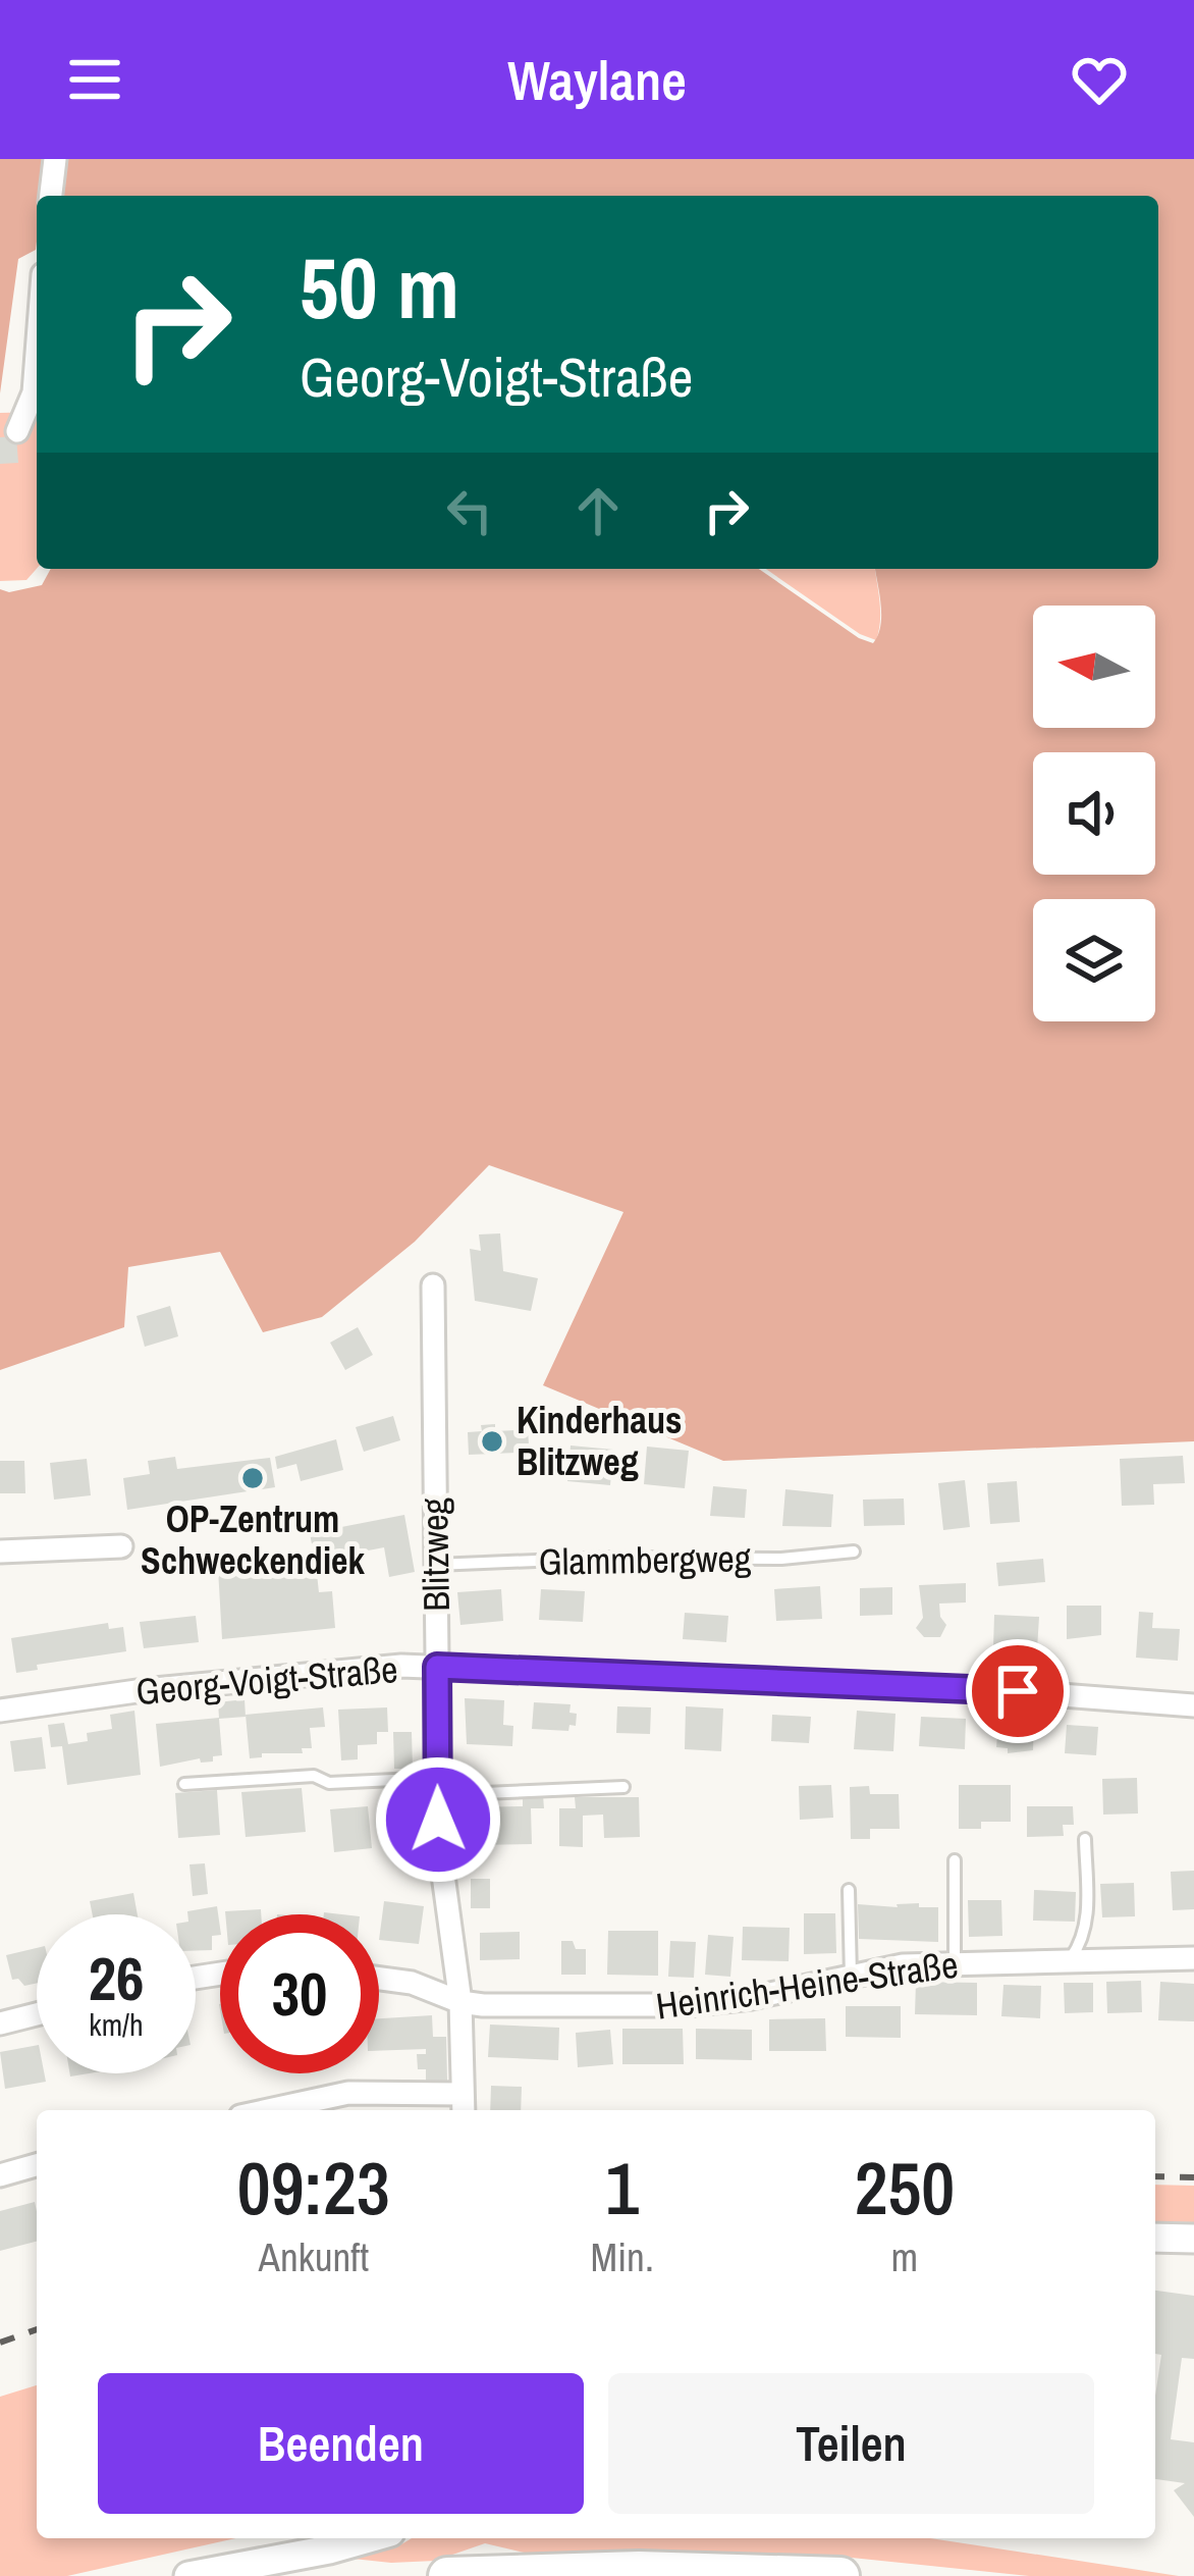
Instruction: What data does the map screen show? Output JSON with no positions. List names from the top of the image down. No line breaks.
{"streets":{"street":["Blitzweg","Georg-Voigt-Straße","Heinrich-Heine-Straße"],"lane":["Glammbergweg"]},"crossings":[["Blitzweg","Glammbergweg"],["Blitzweg","Georg-Voigt-Straße"],["Blitzweg","Heinrich-Heine-Straße"]],"places":["Kinderhaus Blitzweg","OP-Zentrum Schweckendiek"],"north":"left","page":{"header":"Waylane","turn":["50 m","Georg-Voigt-Straße"],"speed":"26 km/h","limit":"30","eta":["09:23","Ankunft","1","Min.","250","m"],"buttons":["Beenden","Teilen"]}}
